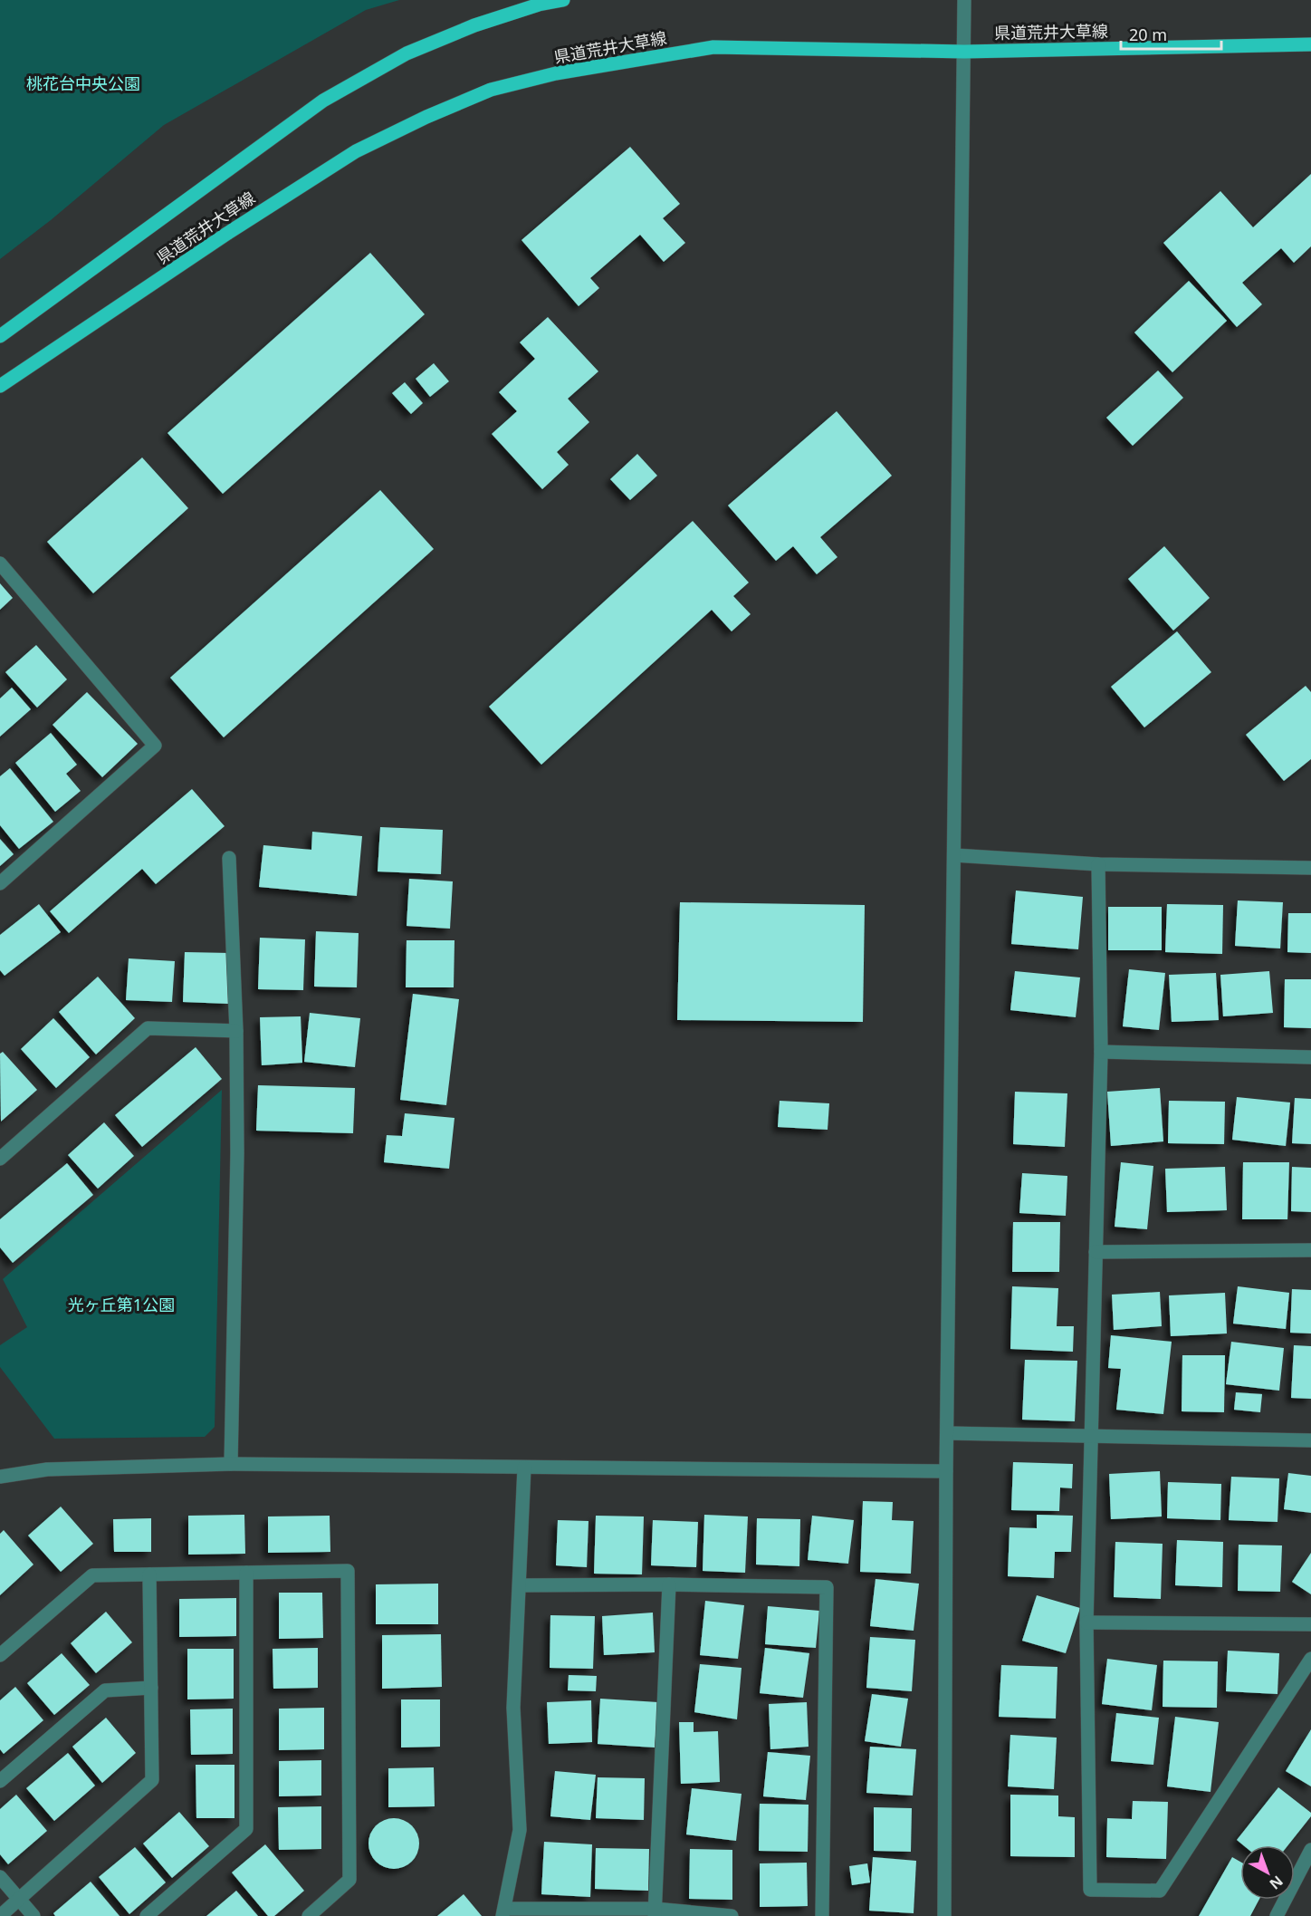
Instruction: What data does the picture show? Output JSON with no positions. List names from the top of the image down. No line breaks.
{"streets":{"main road":["県道荒井大草線"]},"parks":["桃花台中央公園","光ヶ丘第1公園"],"scale_bar":"20 m","north":"bottom right"}
